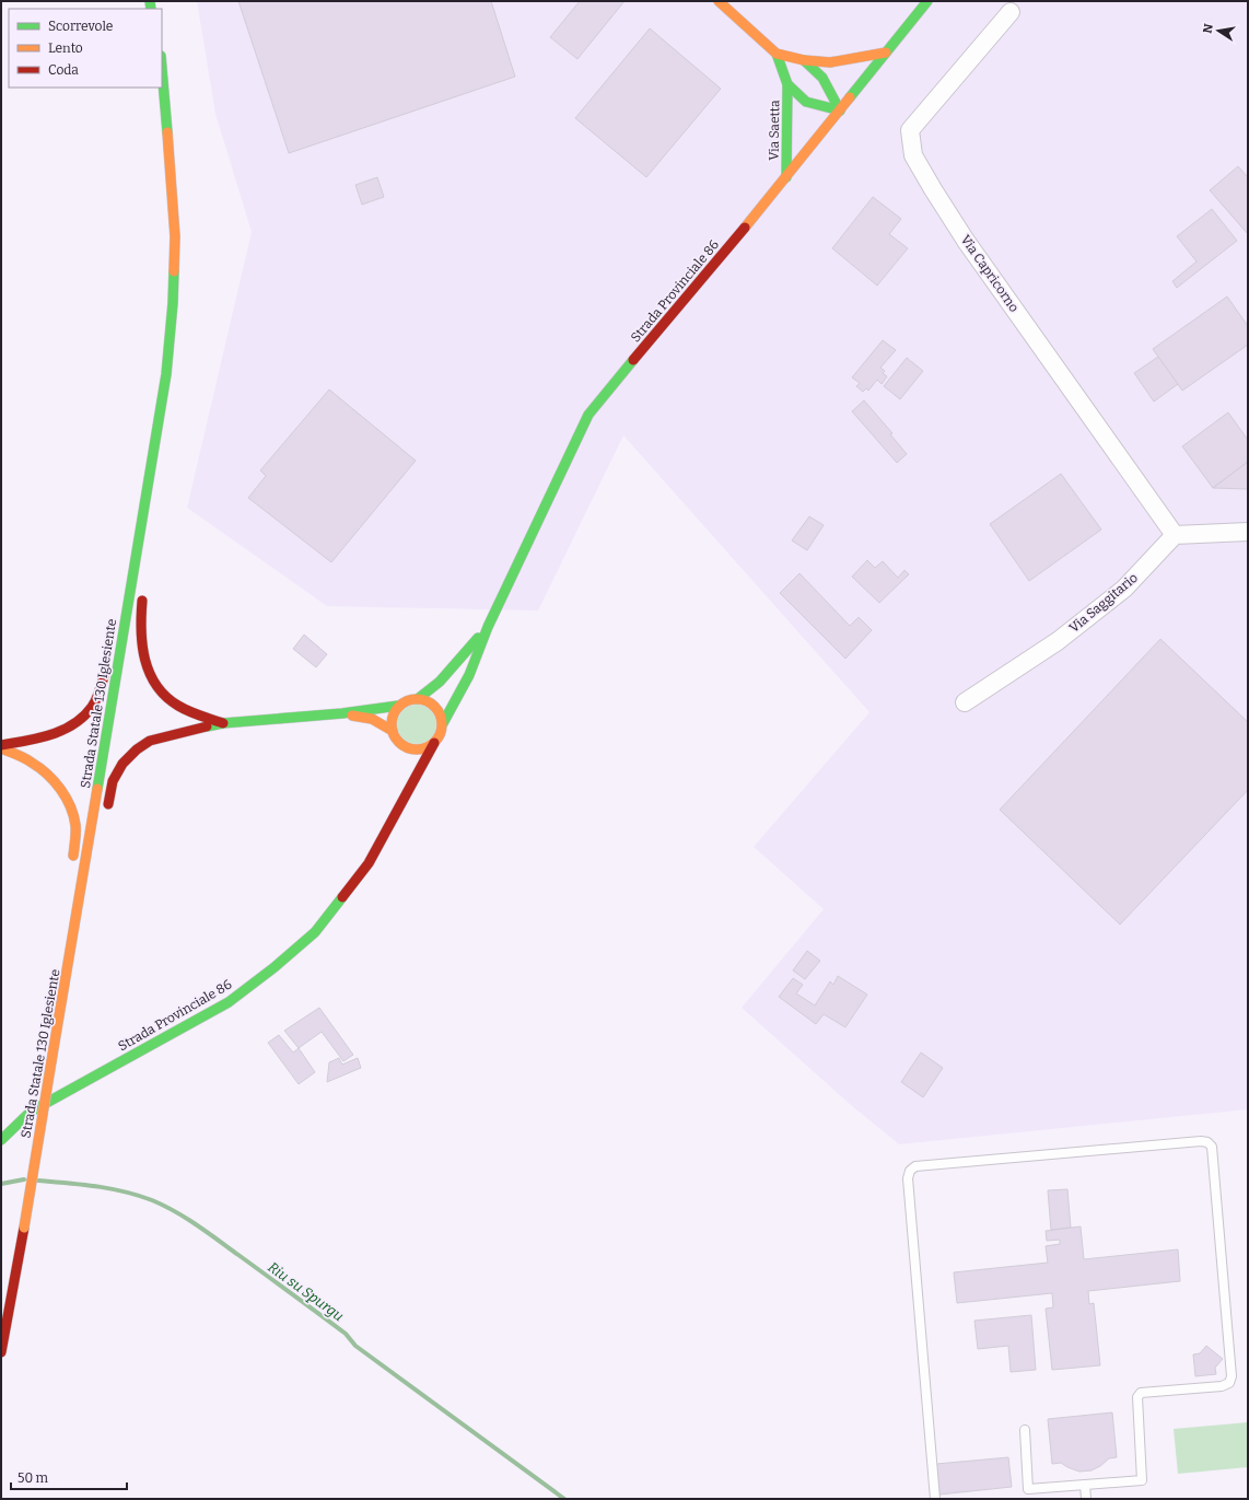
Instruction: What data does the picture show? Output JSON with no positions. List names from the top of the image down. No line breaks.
{"streets":{"main road":["Via Saetta","Strada Provinciale 86","Strada Statale 130 Iglesiente"],"street":["Via Capricorno","Via Saggitario"]},"crossings":[["Via Saetta","Strada Provinciale 86"],["Via Capricorno","Via Saggitario"]],"water":["Riu su Spurgu"],"legend":["Scorrevole","Lento","Coda"],"scale_bar":"50 m","north":"left"}
